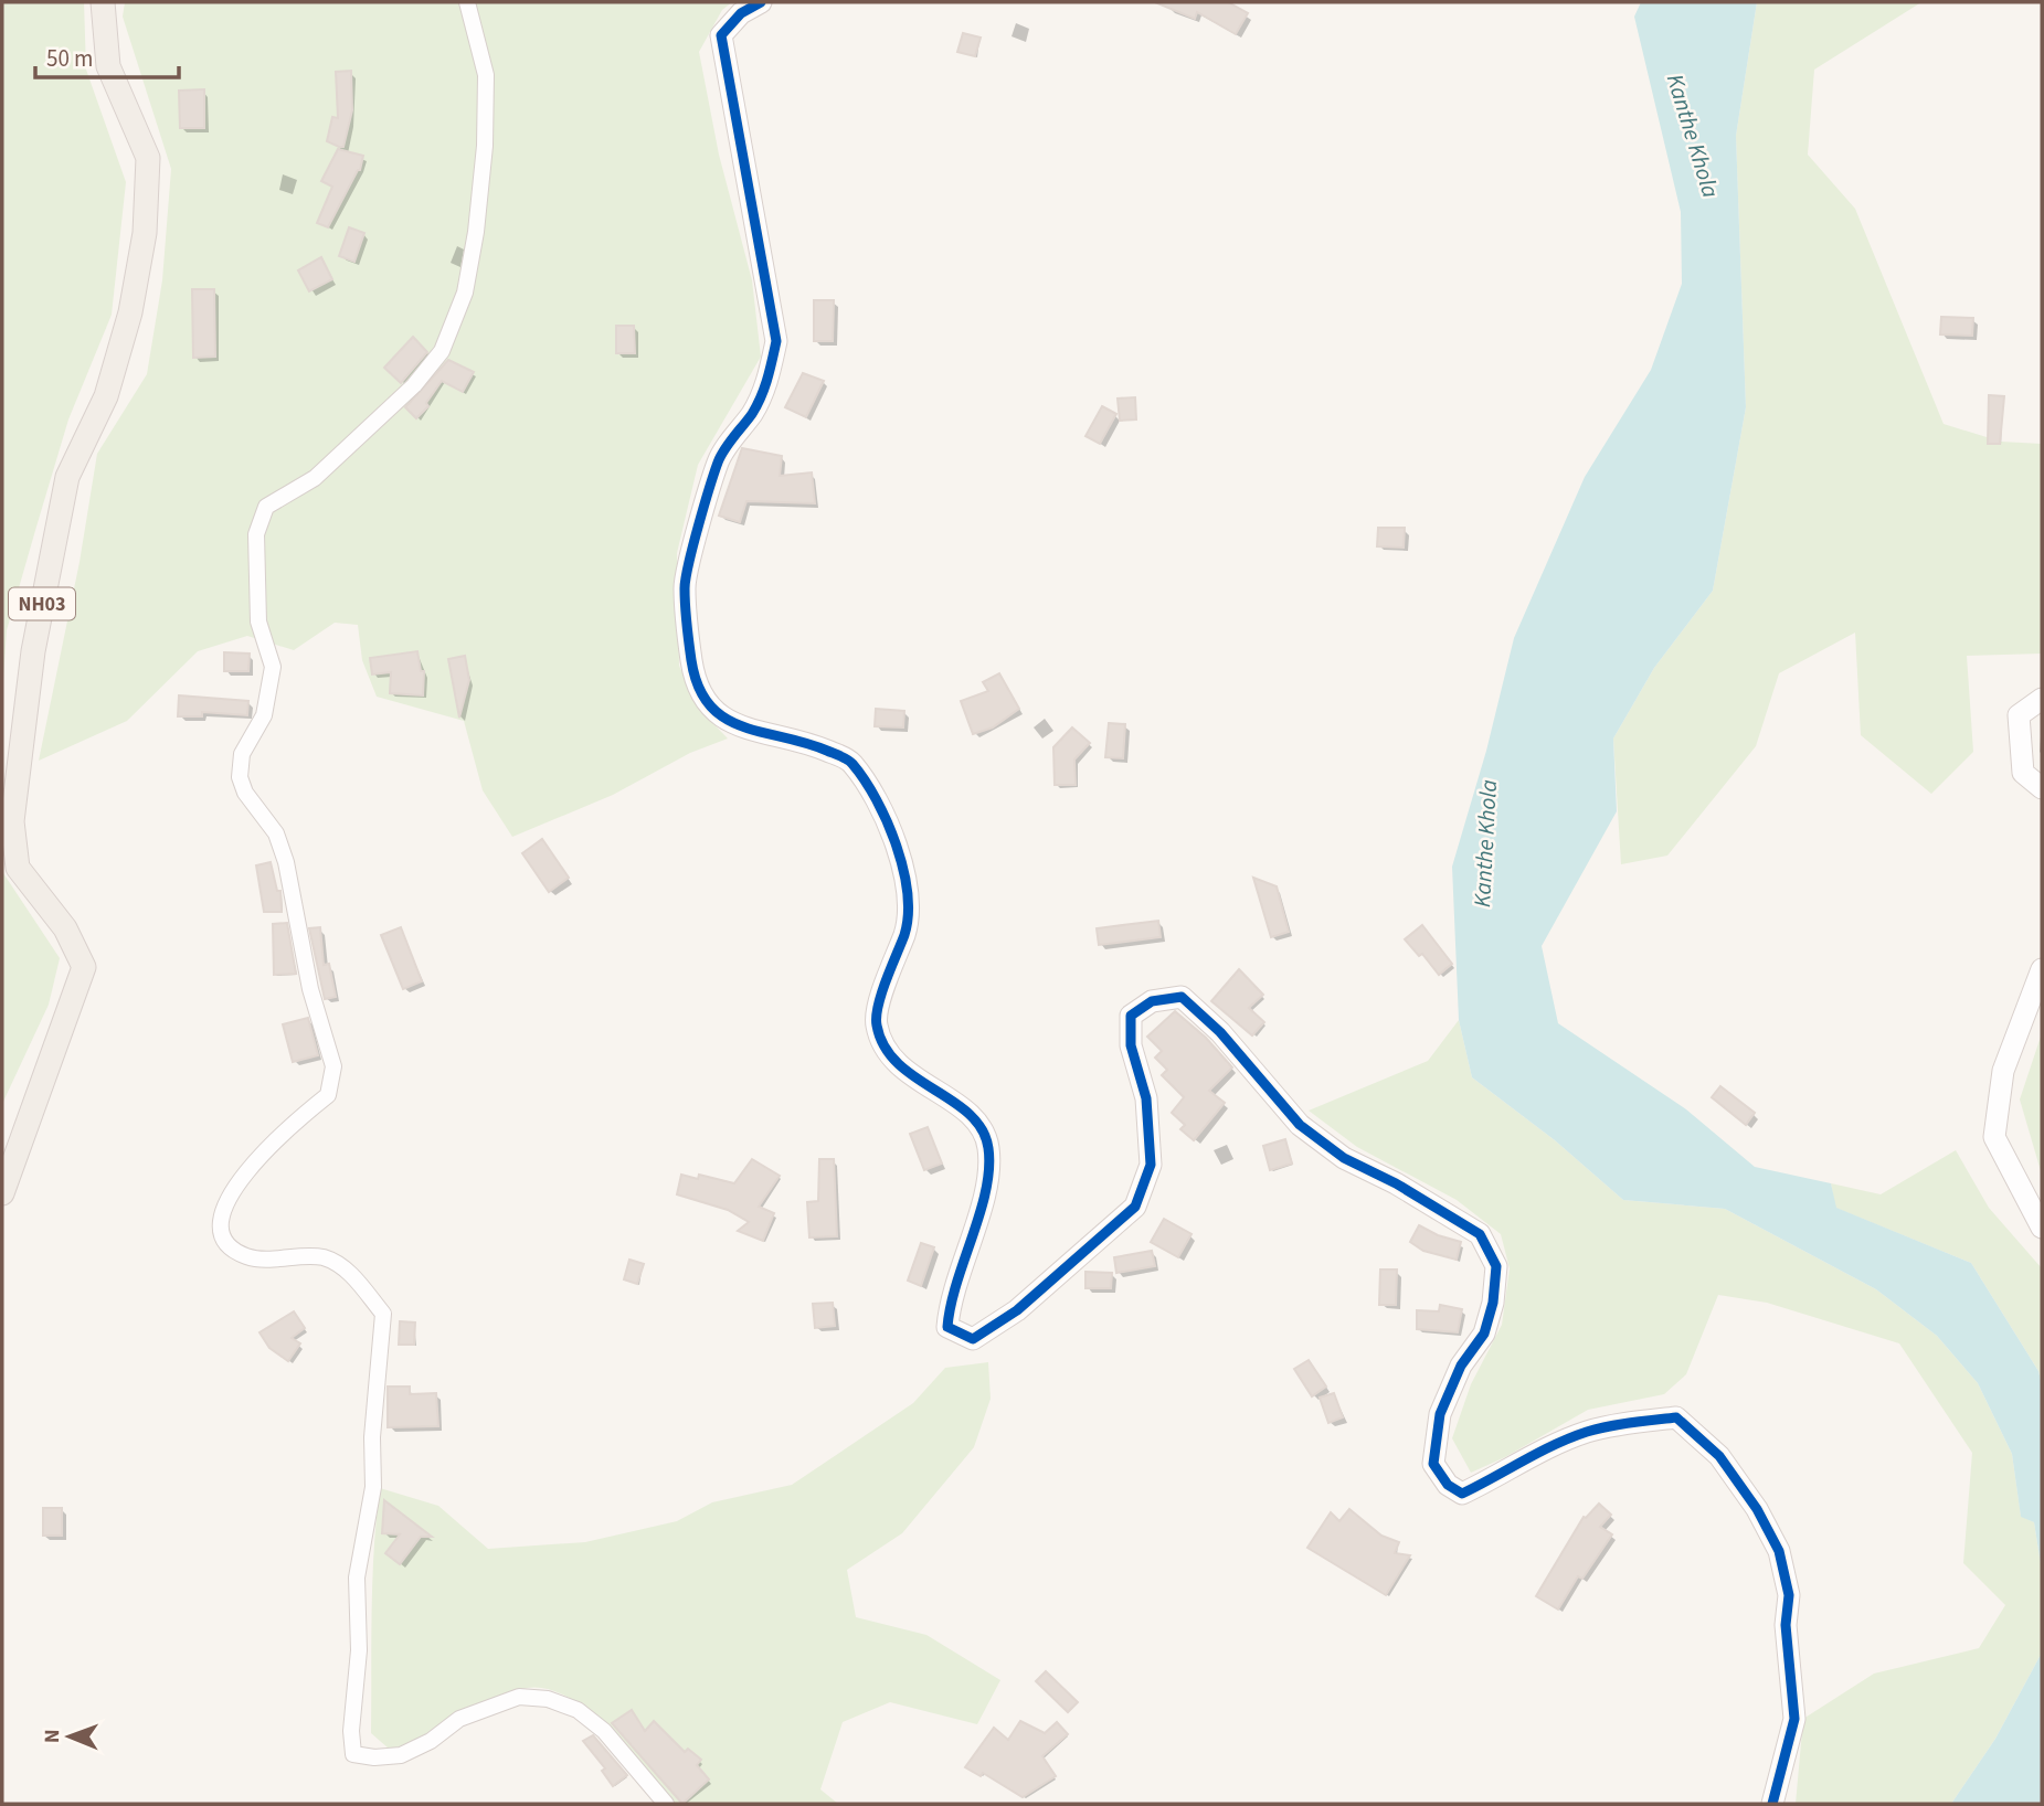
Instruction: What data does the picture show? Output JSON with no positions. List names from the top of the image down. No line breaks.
{"streets":{"main road":["NH03"]},"water":["Kanthe Khola"],"scale_bar":"50 m","north":"left"}
